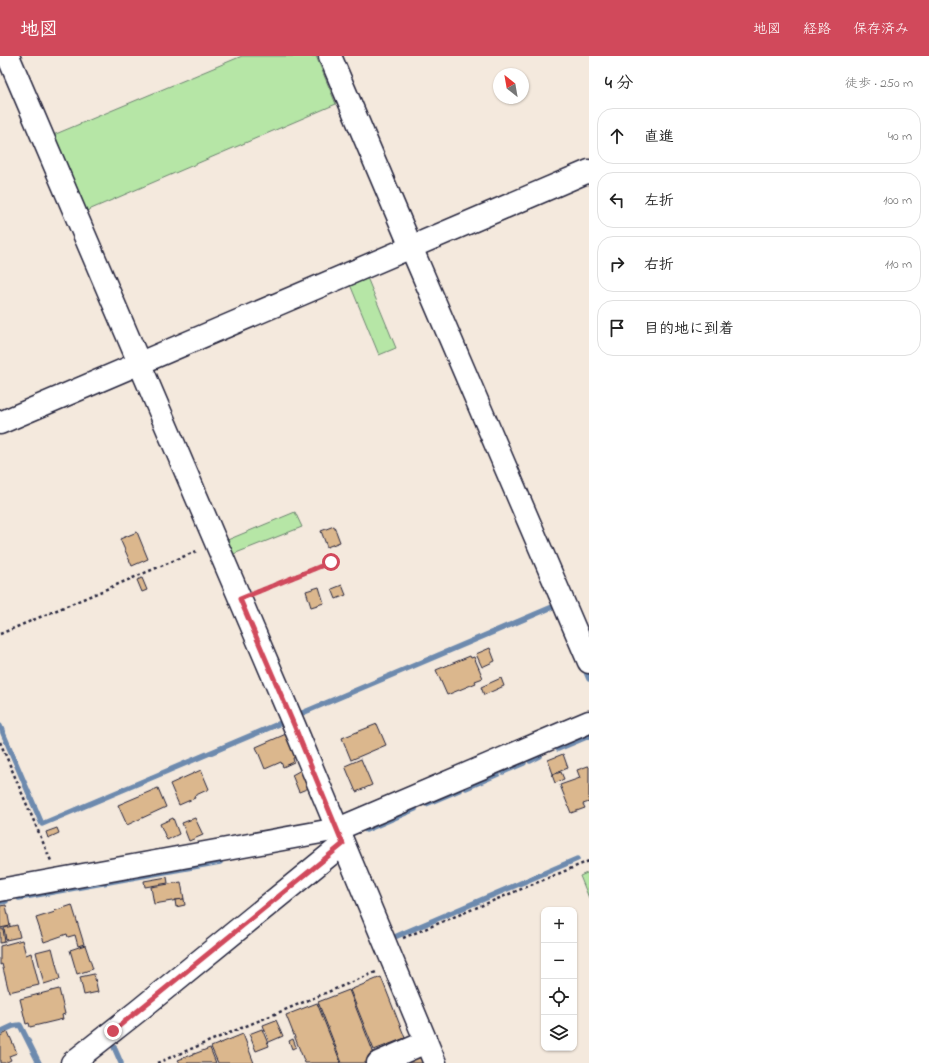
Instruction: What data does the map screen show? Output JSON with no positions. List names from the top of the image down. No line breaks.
{"north":"top left","page":{"header":"地図","nav":["地図","経路","保存済み"],"heading":["4 分","徒歩 · 250 m"],"list":[["直進","40 m"],["左折","100 m"],["右折","110 m"],"目的地に到着"],"map_buttons":["+","−"]}}
